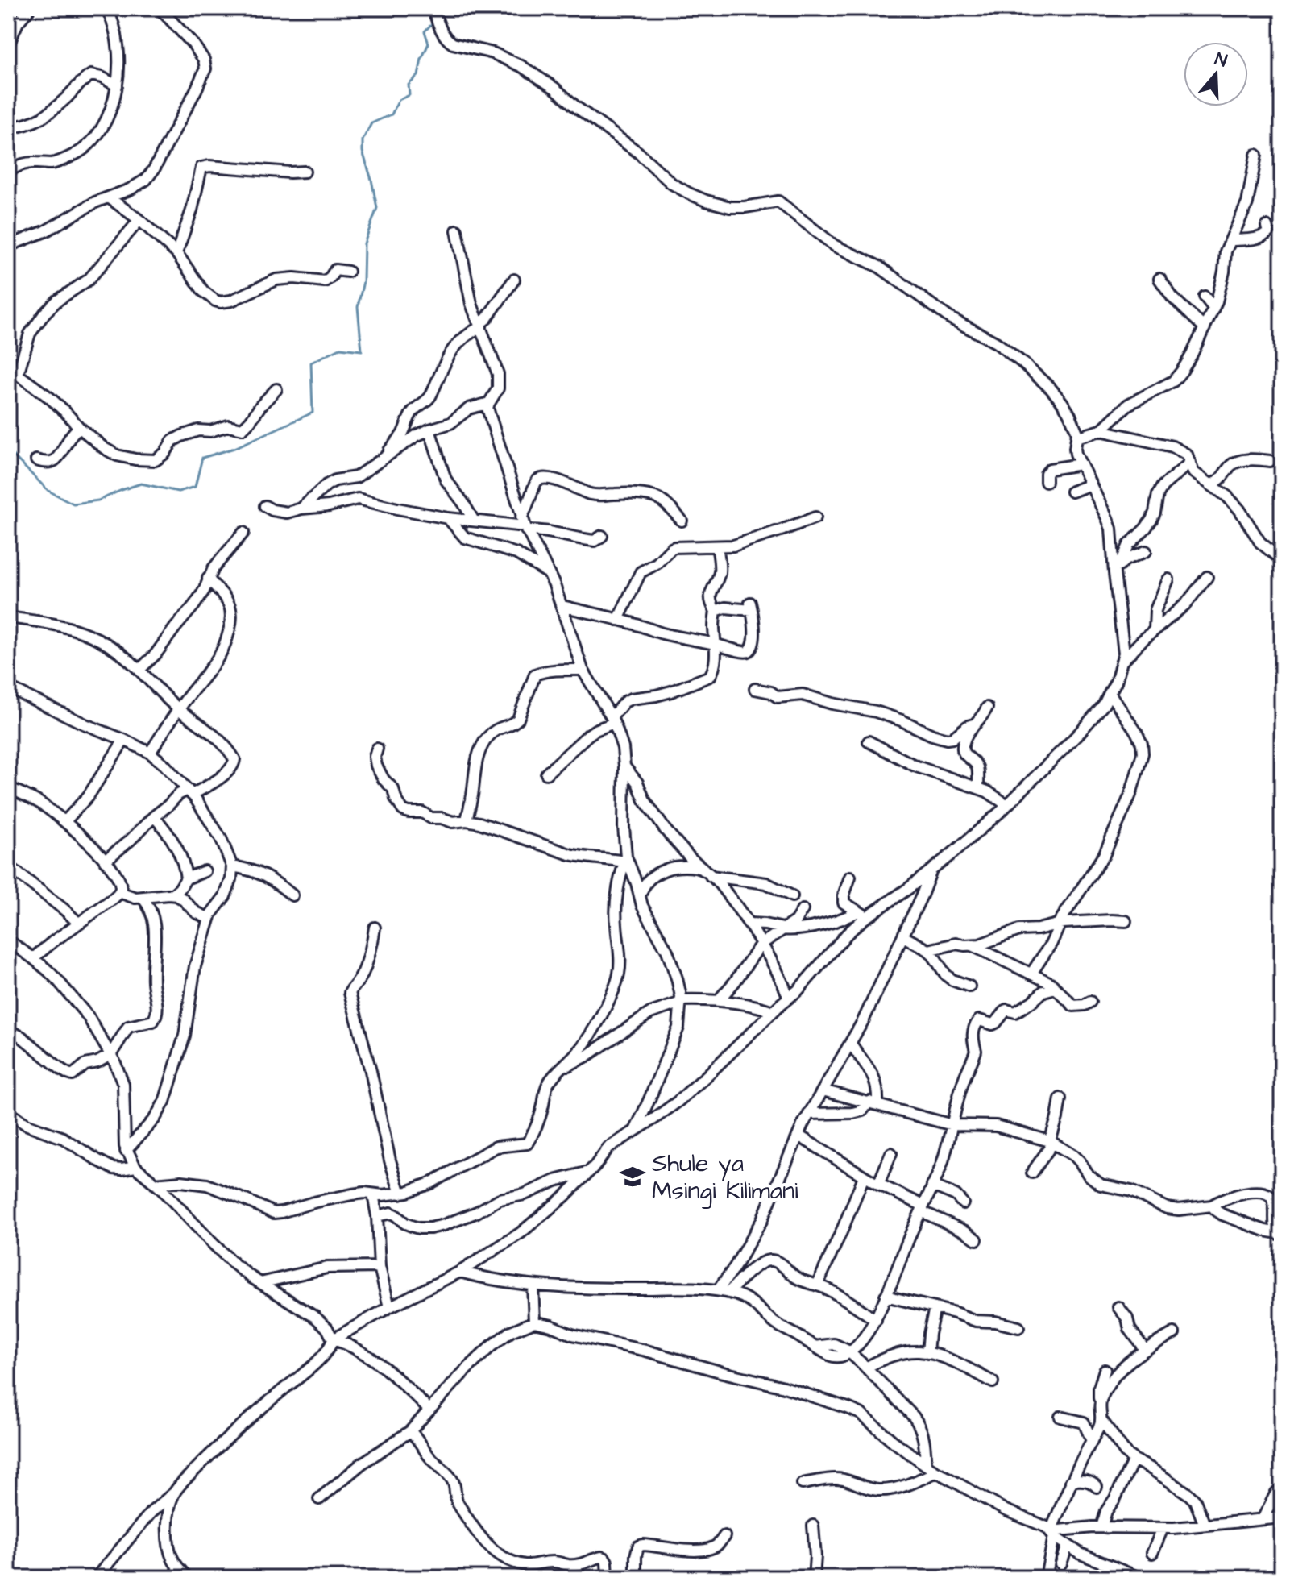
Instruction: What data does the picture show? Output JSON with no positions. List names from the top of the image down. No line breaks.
{"places":{"school or university":["Shule ya Msingi Kilimani"]},"north":"top"}
